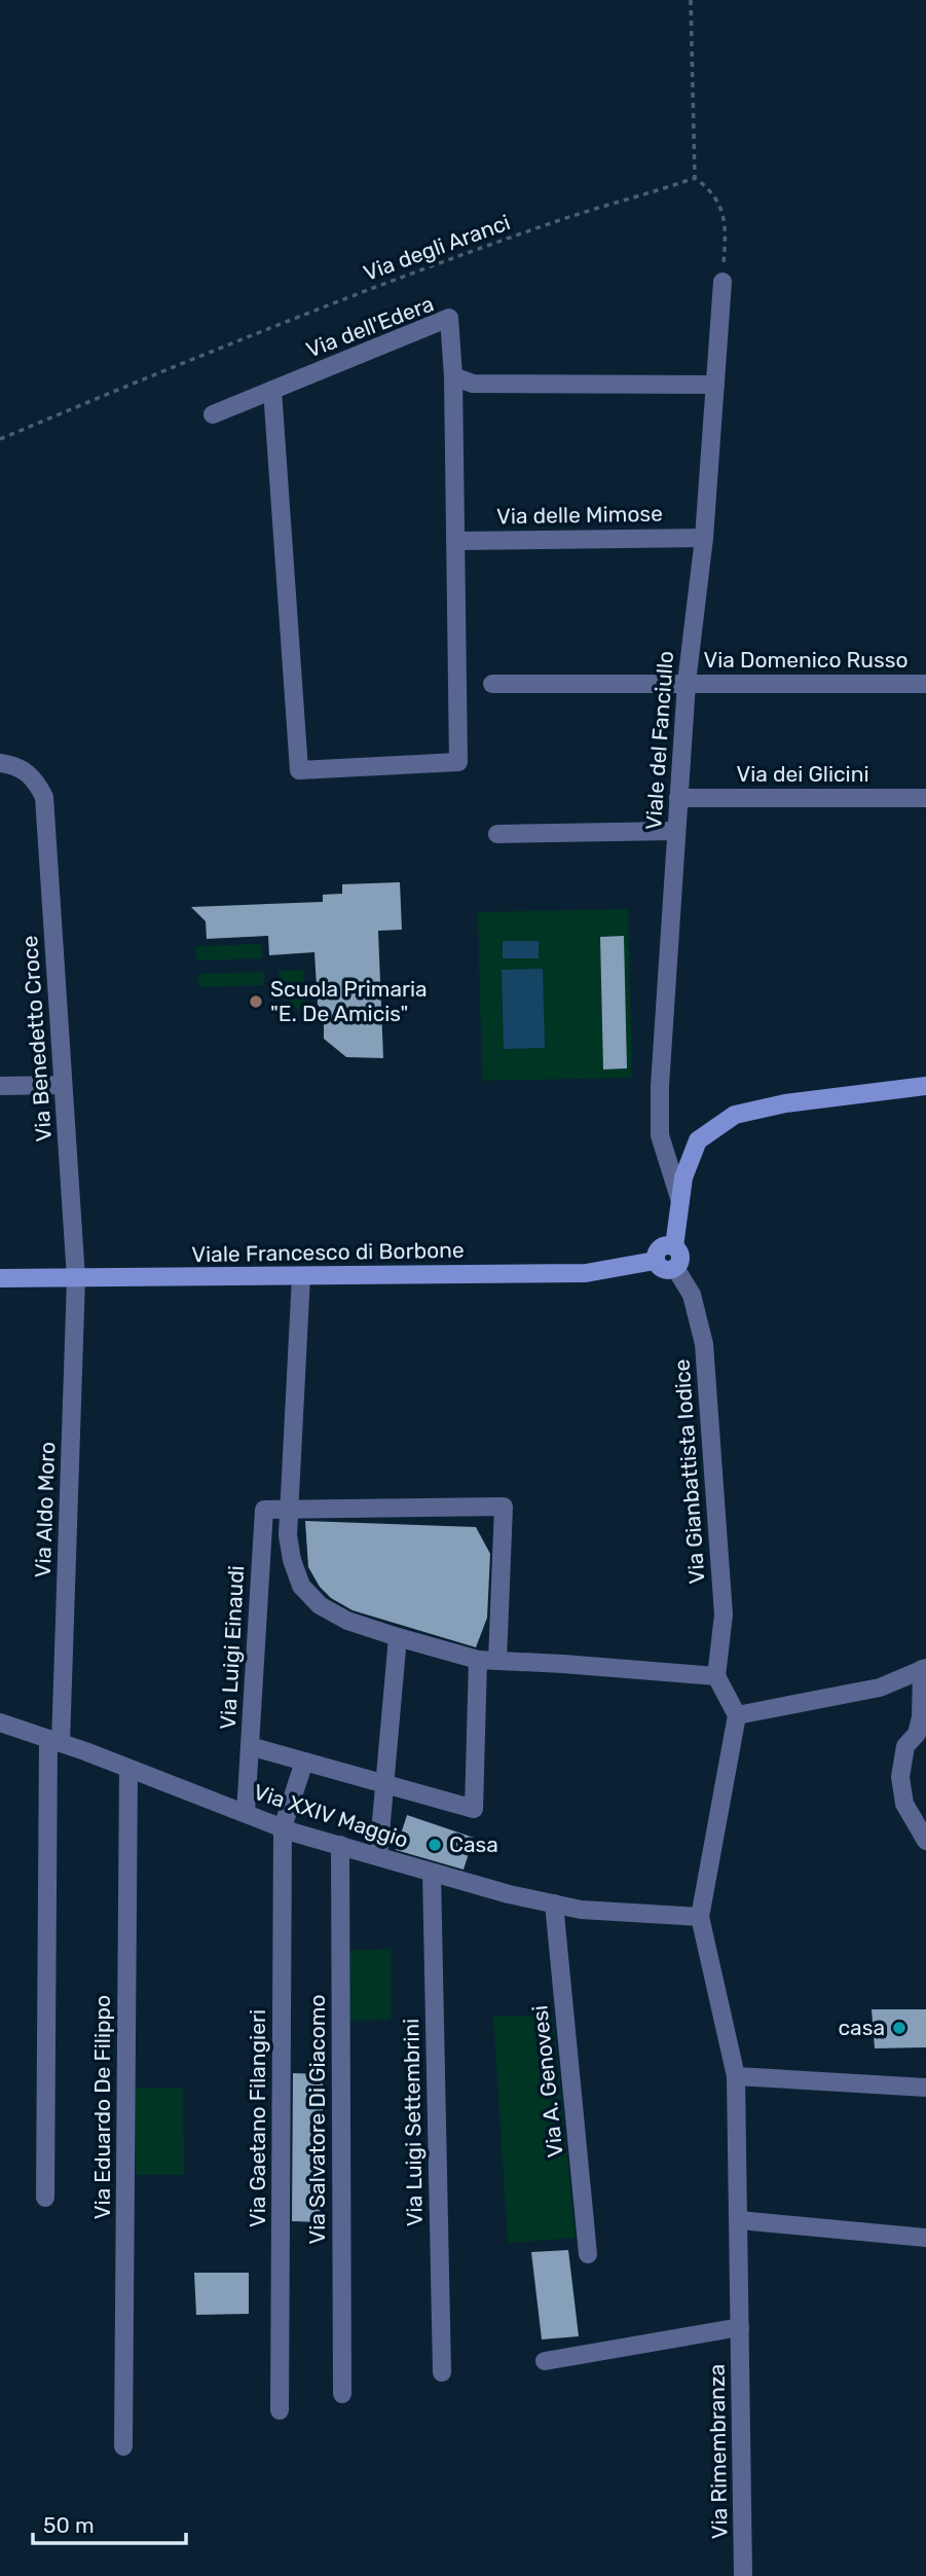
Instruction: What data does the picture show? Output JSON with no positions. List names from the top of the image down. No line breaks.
{"streets":{"street":["Via dell'Edera","Via delle Mimose","Via Domenico Russo","Viale del Fanciullo","Via dei Glicini","Via Benedetto Croce","Viale Francesco di Borbone","Via Gianbattista Iodice","Via Aldo Moro","Via Luigi Einaudi","Via XXIV Maggio","Via A. Genovesi","Via Eduardo De Filippo","Via Gaetano Filangieri","Via Salvatore Di Giacomo","Via Luigi Settembrini","Via Rimembranza"],"path":["Via degli Aranci"]},"crossings":[["Via delle Mimose","Viale del Fanciullo"],["Via Domenico Russo","Viale del Fanciullo"],["Viale del Fanciullo","Via dei Glicini"],["Via Benedetto Croce","Viale Francesco di Borbone"],["Via Benedetto Croce","Via Aldo Moro"],["Viale Francesco di Borbone","Via Gianbattista Iodice"],["Viale Francesco di Borbone","Via Aldo Moro"],["Via Aldo Moro","Via XXIV Maggio"],["Via Luigi Einaudi","Via XXIV Maggio"],["Via XXIV Maggio","Via A. Genovesi"],["Via XXIV Maggio","Via Eduardo De Filippo"],["Via XXIV Maggio","Via Gaetano Filangieri"],["Via XXIV Maggio","Via Salvatore Di Giacomo"],["Via XXIV Maggio","Via Luigi Settembrini"],["Via XXIV Maggio","Via Rimembranza"]],"places":["Scuola Primaria \"E. De Amicis\"","Casa","casa"],"scale_bar":"50 m"}
